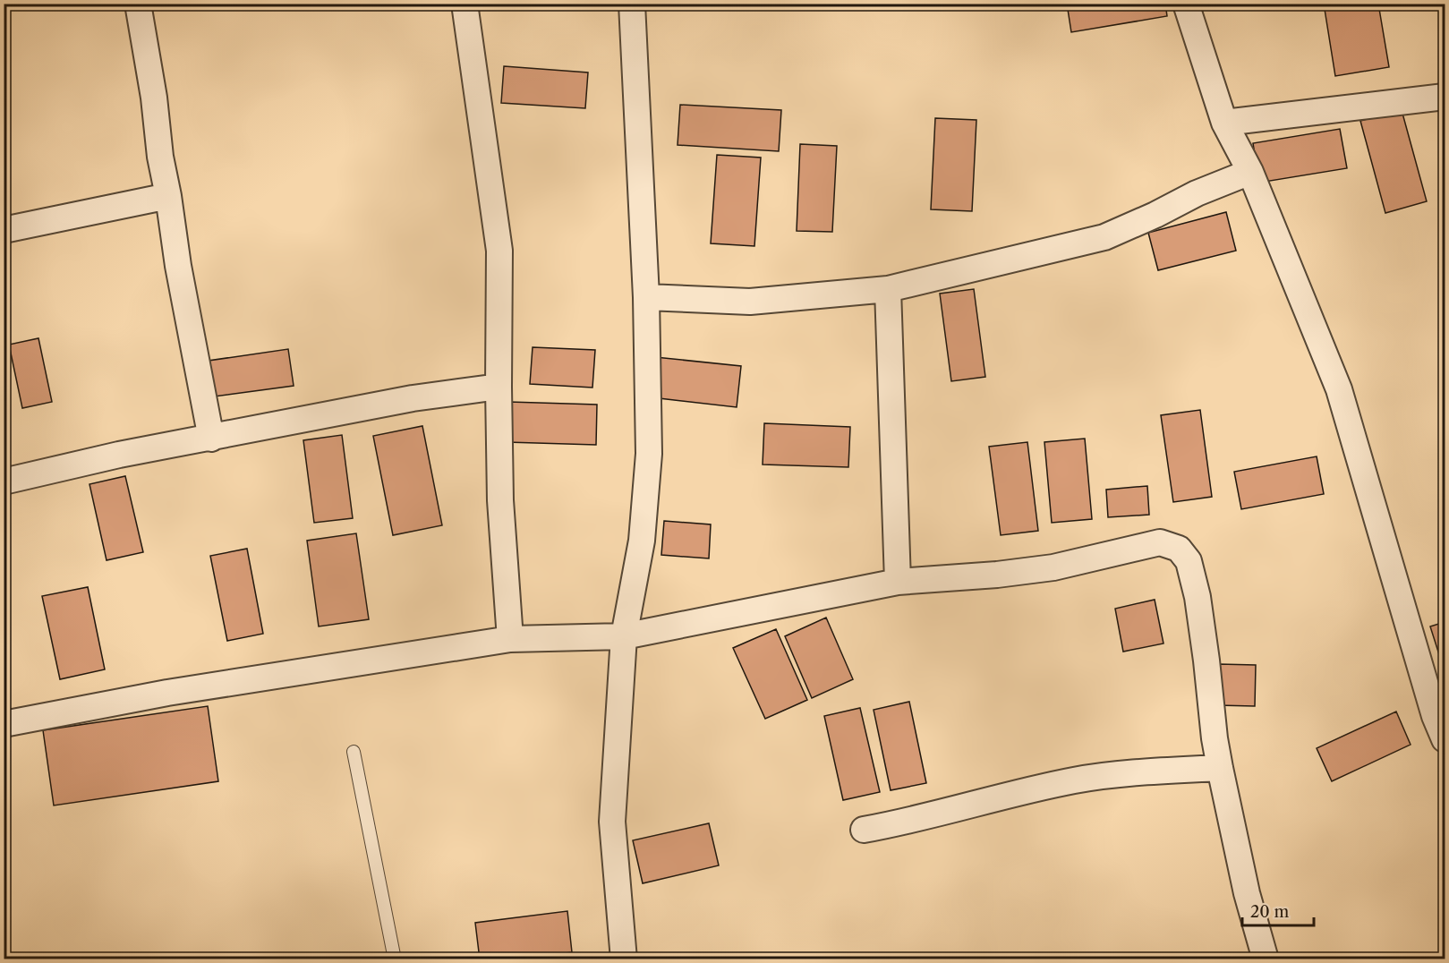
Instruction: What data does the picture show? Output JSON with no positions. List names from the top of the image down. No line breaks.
{"scale_bar":"20 m"}
